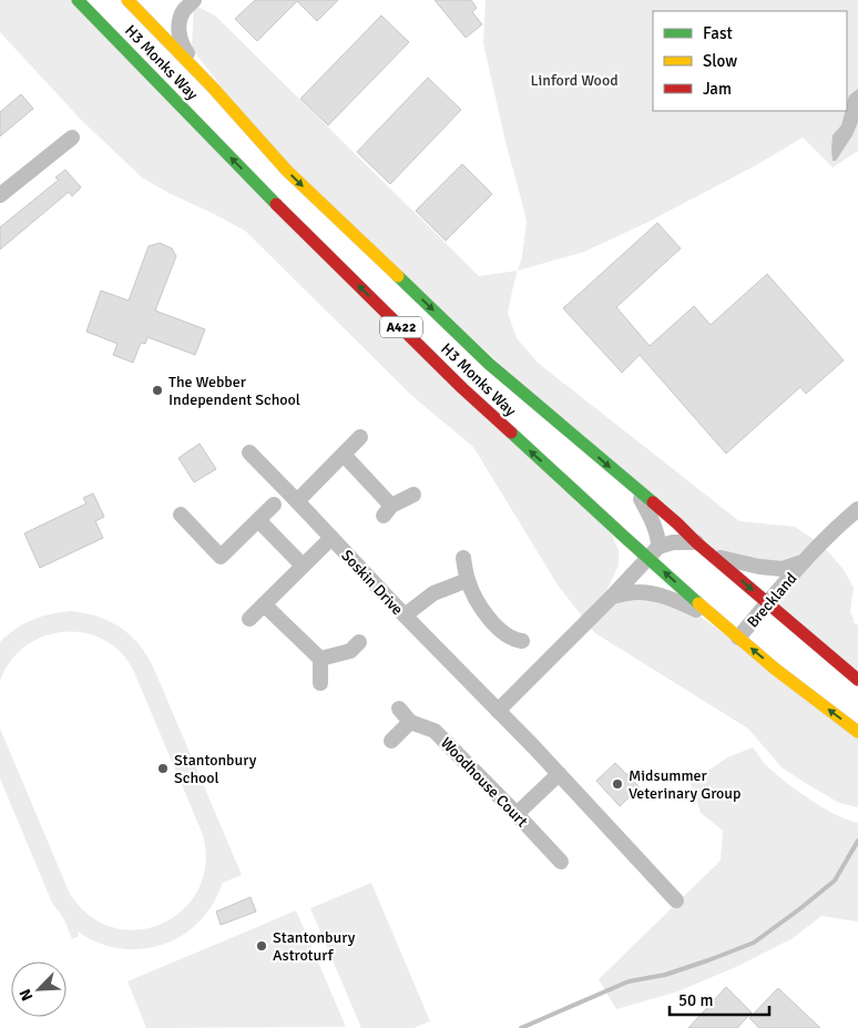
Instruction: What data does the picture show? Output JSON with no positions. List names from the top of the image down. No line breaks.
{"streets":{"main road":["H3 Monks Way","A422"],"street":["Soskin Drive","Breckland","Woodhouse Court"]},"crossings":[["H3 Monks Way","Breckland"]],"parks":["Linford Wood"],"places":["The Webber Independent School","Stantonbury School","Midsummer Veterinary Group","Stantonbury Astroturf"],"legend":["Fast","Slow","Jam"],"scale_bar":"50 m","north":"bottom left"}
